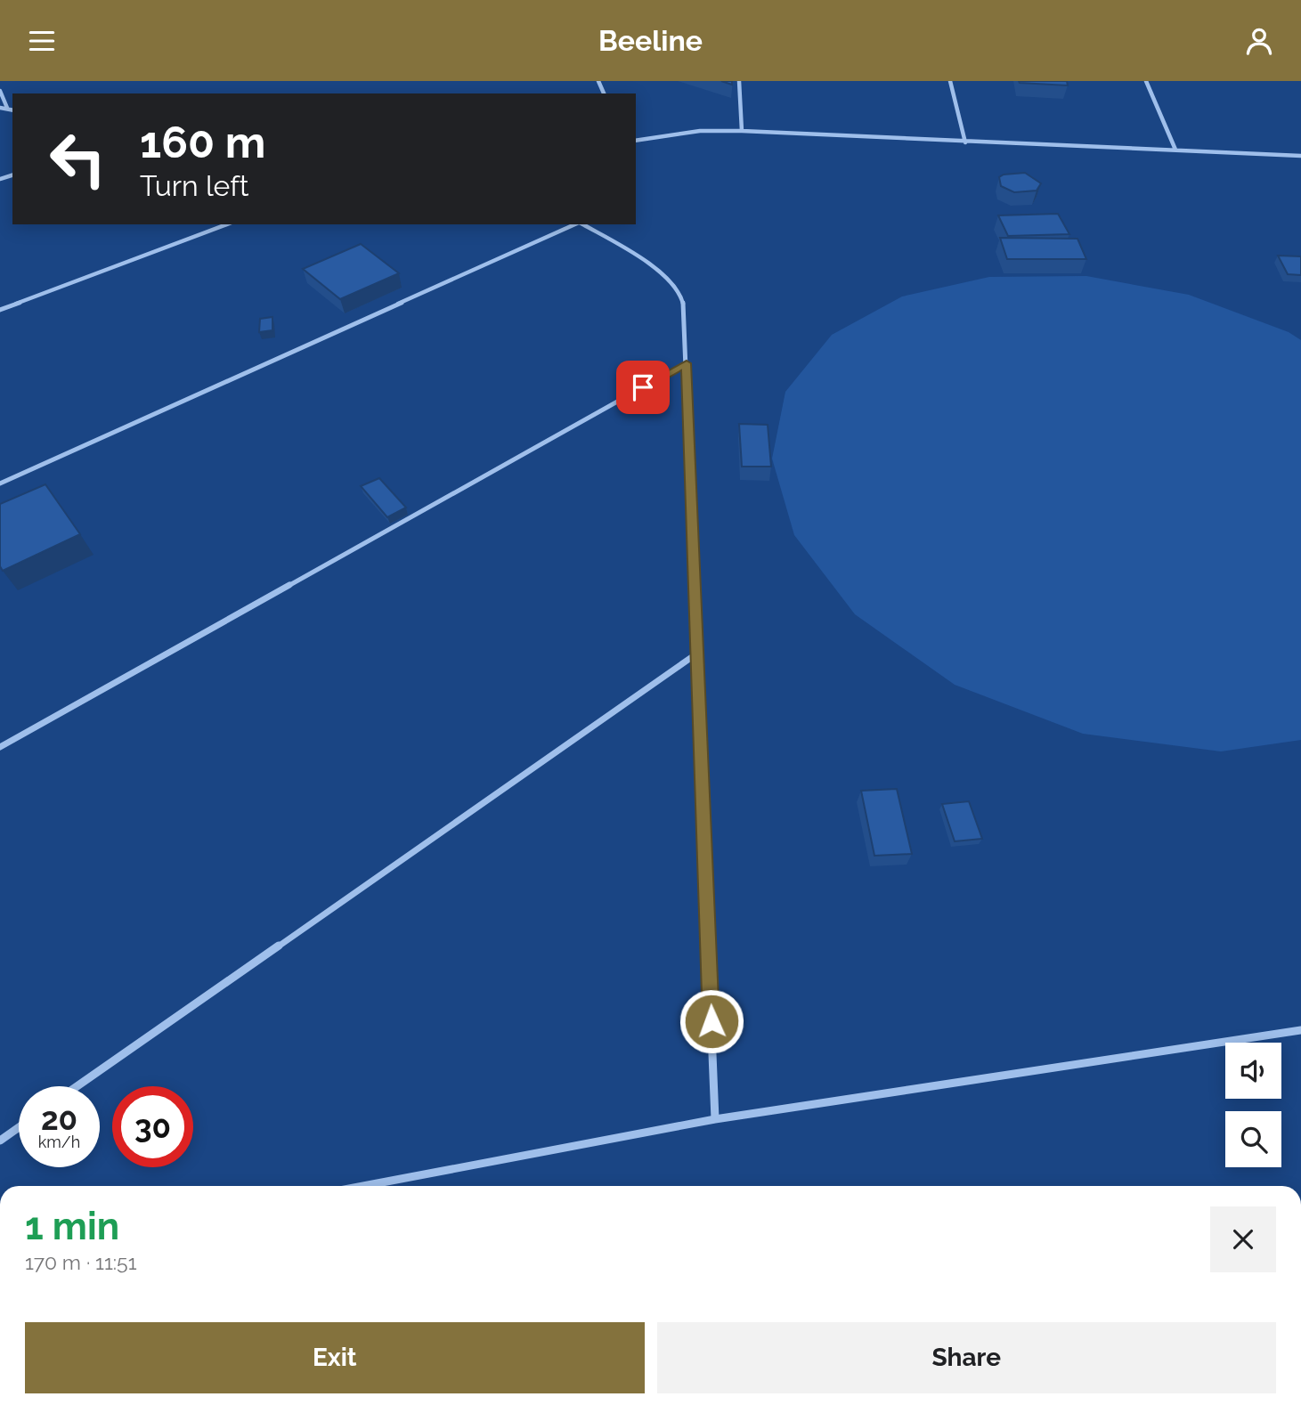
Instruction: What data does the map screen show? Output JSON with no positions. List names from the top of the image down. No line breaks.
{"page":{"header":"Beeline","turn":["160 m","Turn left"],"speed":"20 km/h","limit":"30","heading":["1 min","170 m · 11:51"],"buttons":["Exit","Share"]}}
